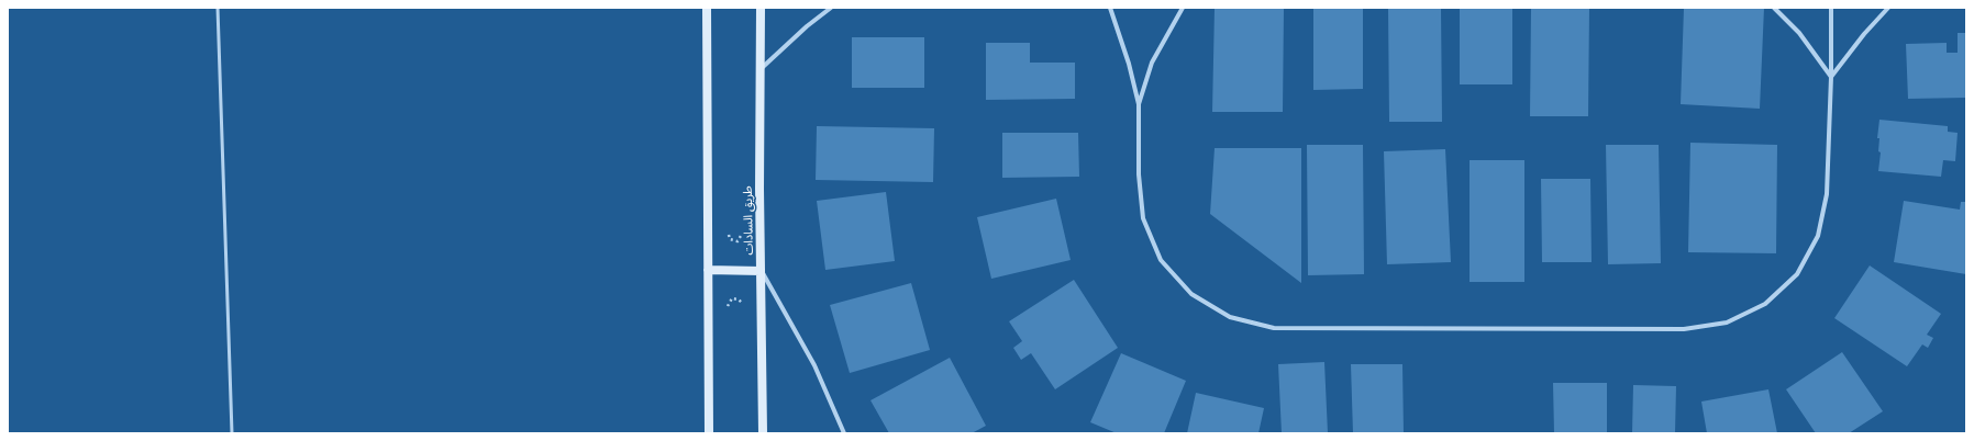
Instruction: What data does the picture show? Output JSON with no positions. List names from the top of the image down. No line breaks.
{"streets":{"main road":["طريق السادات"]}}
